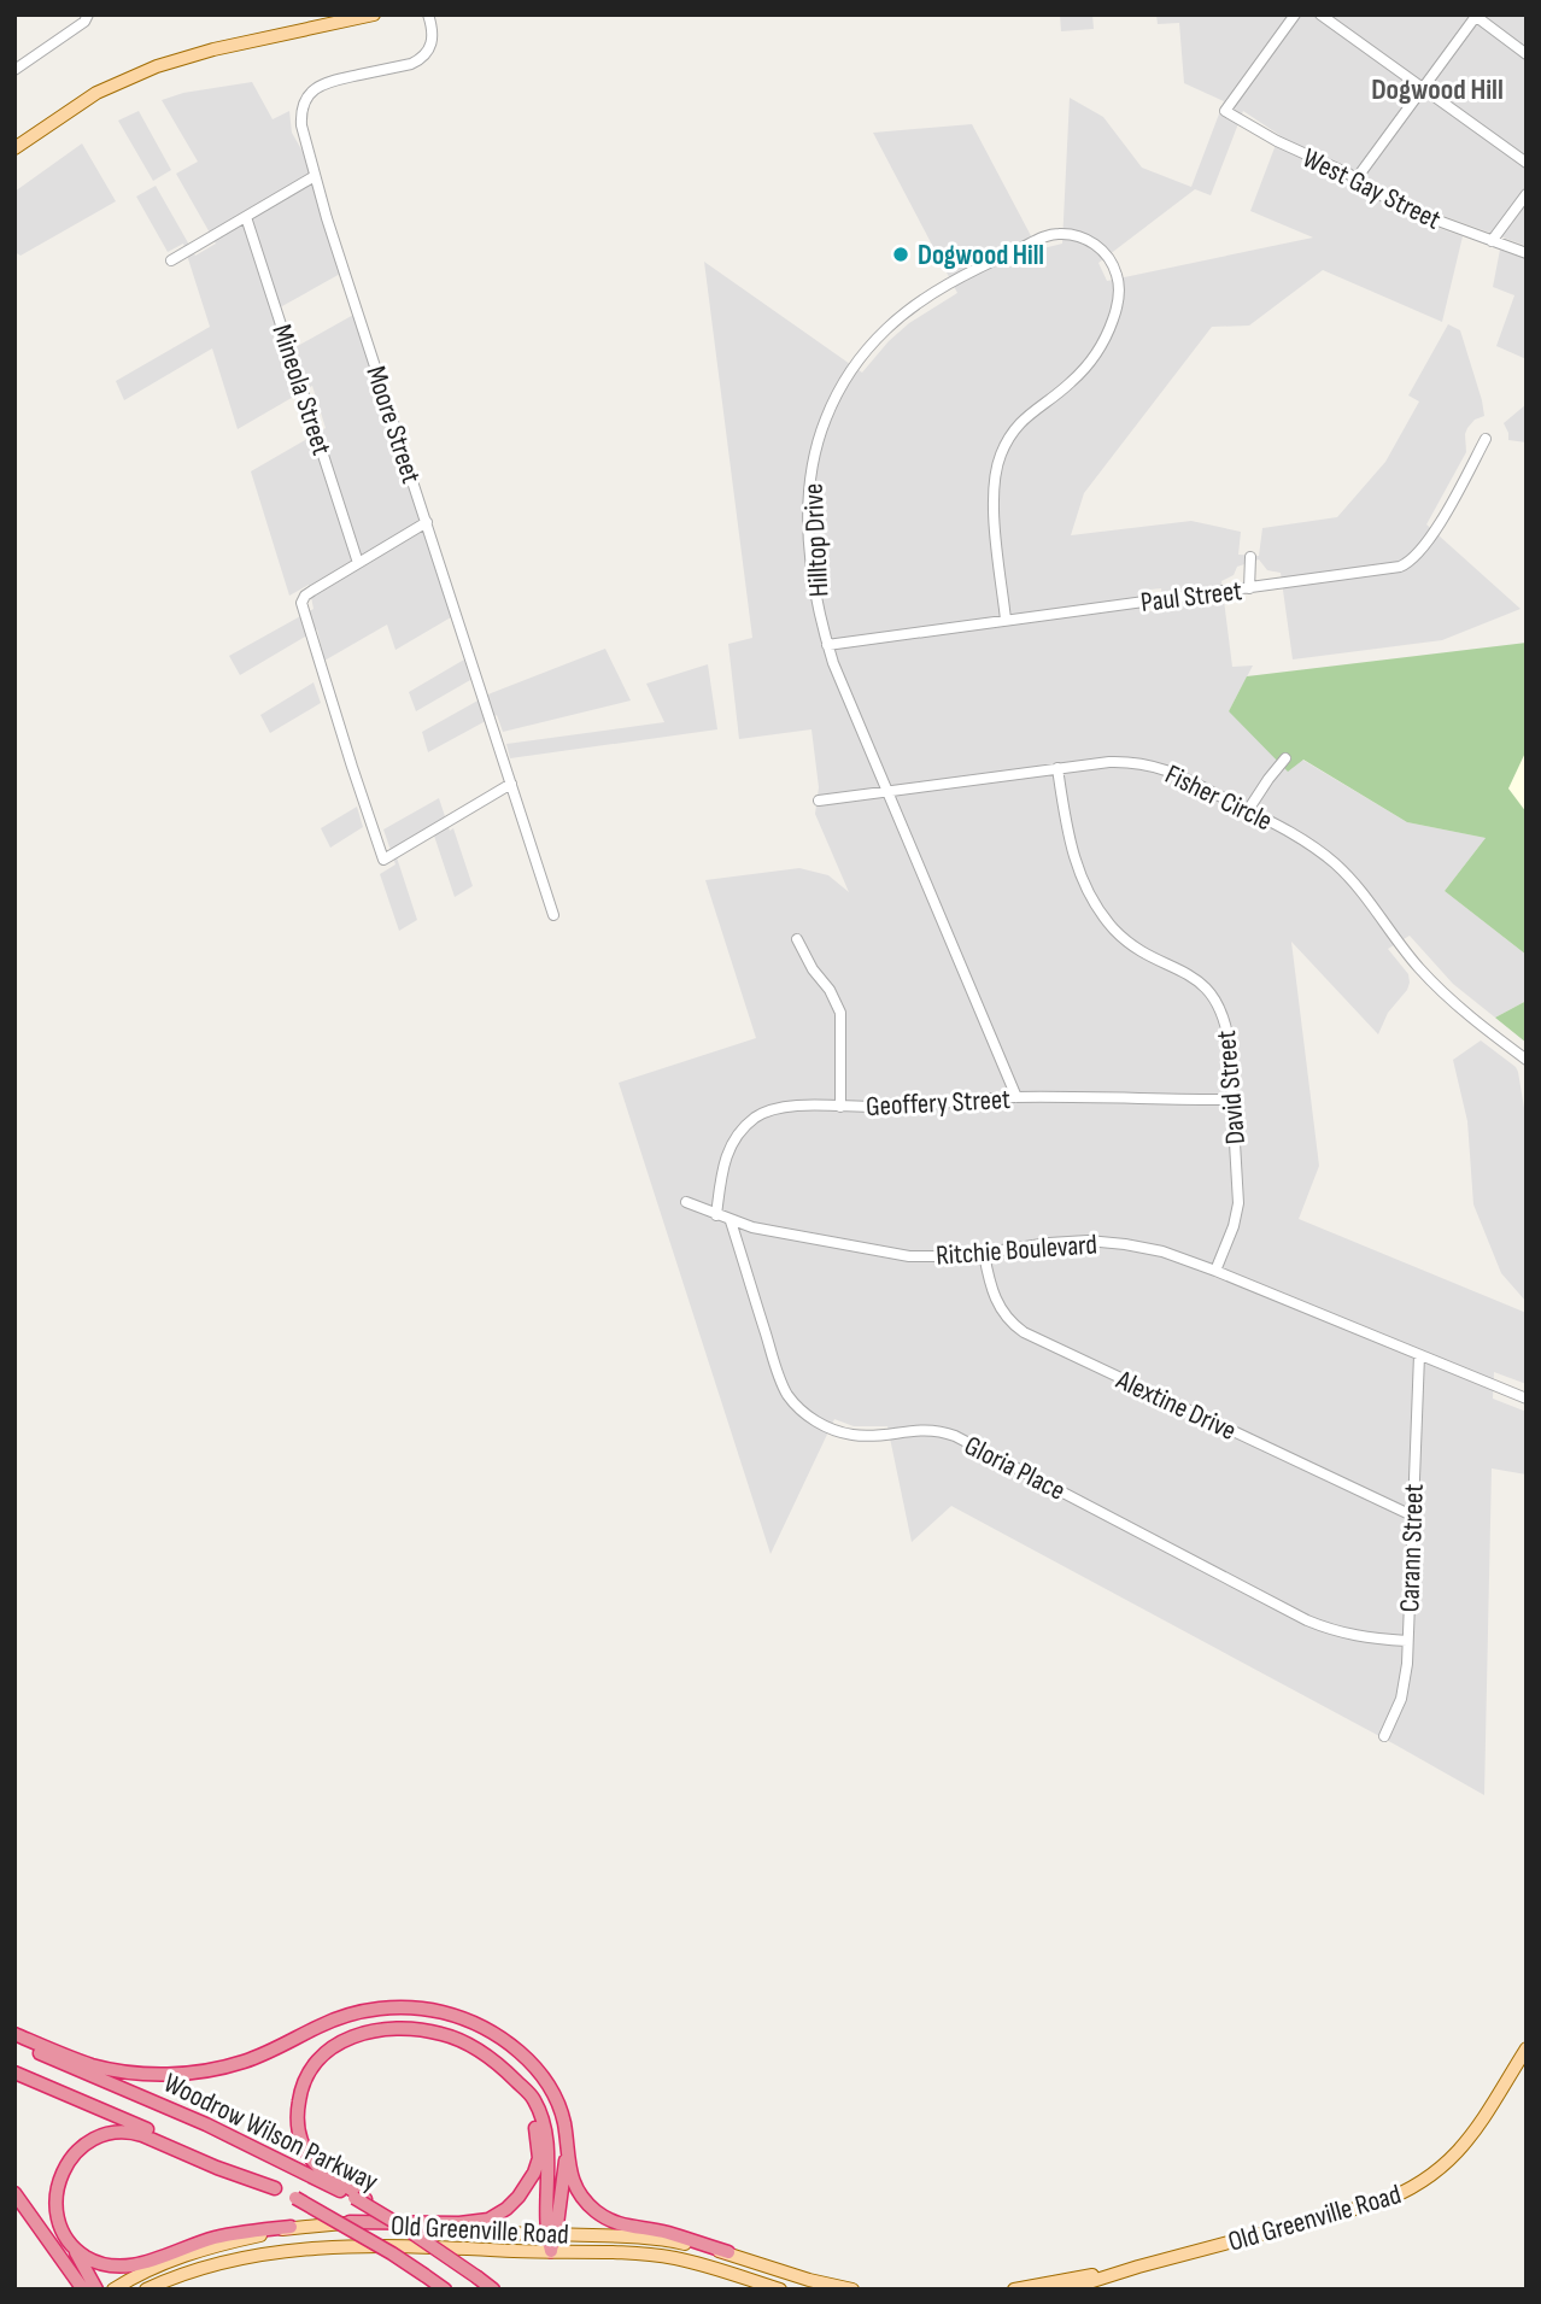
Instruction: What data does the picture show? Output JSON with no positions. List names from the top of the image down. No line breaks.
{"streets":{"highway":["Woodrow Wilson Parkway"],"main road":["Old Greenville Road"],"street":["West Gay Street","Mineola Street","Moore Street","Hilltop Drive","Paul Street","Fisher Circle","David Street","Geoffery Street","Ritchie Boulevard","Alextine Drive","Gloria Place","Carann Street"]},"crossings":[["Hilltop Drive","Paul Street"],["Hilltop Drive","Fisher Circle"],["Hilltop Drive","Geoffery Street"],["Fisher Circle","David Street"],["David Street","Geoffery Street"],["David Street","Ritchie Boulevard"],["Geoffery Street","Ritchie Boulevard"],["Ritchie Boulevard","Alextine Drive"],["Ritchie Boulevard","Gloria Place"],["Ritchie Boulevard","Carann Street"],["Alextine Drive","Carann Street"],["Gloria Place","Carann Street"]],"districts":["Dogwood Hill"],"places":["Dogwood Hill"]}
